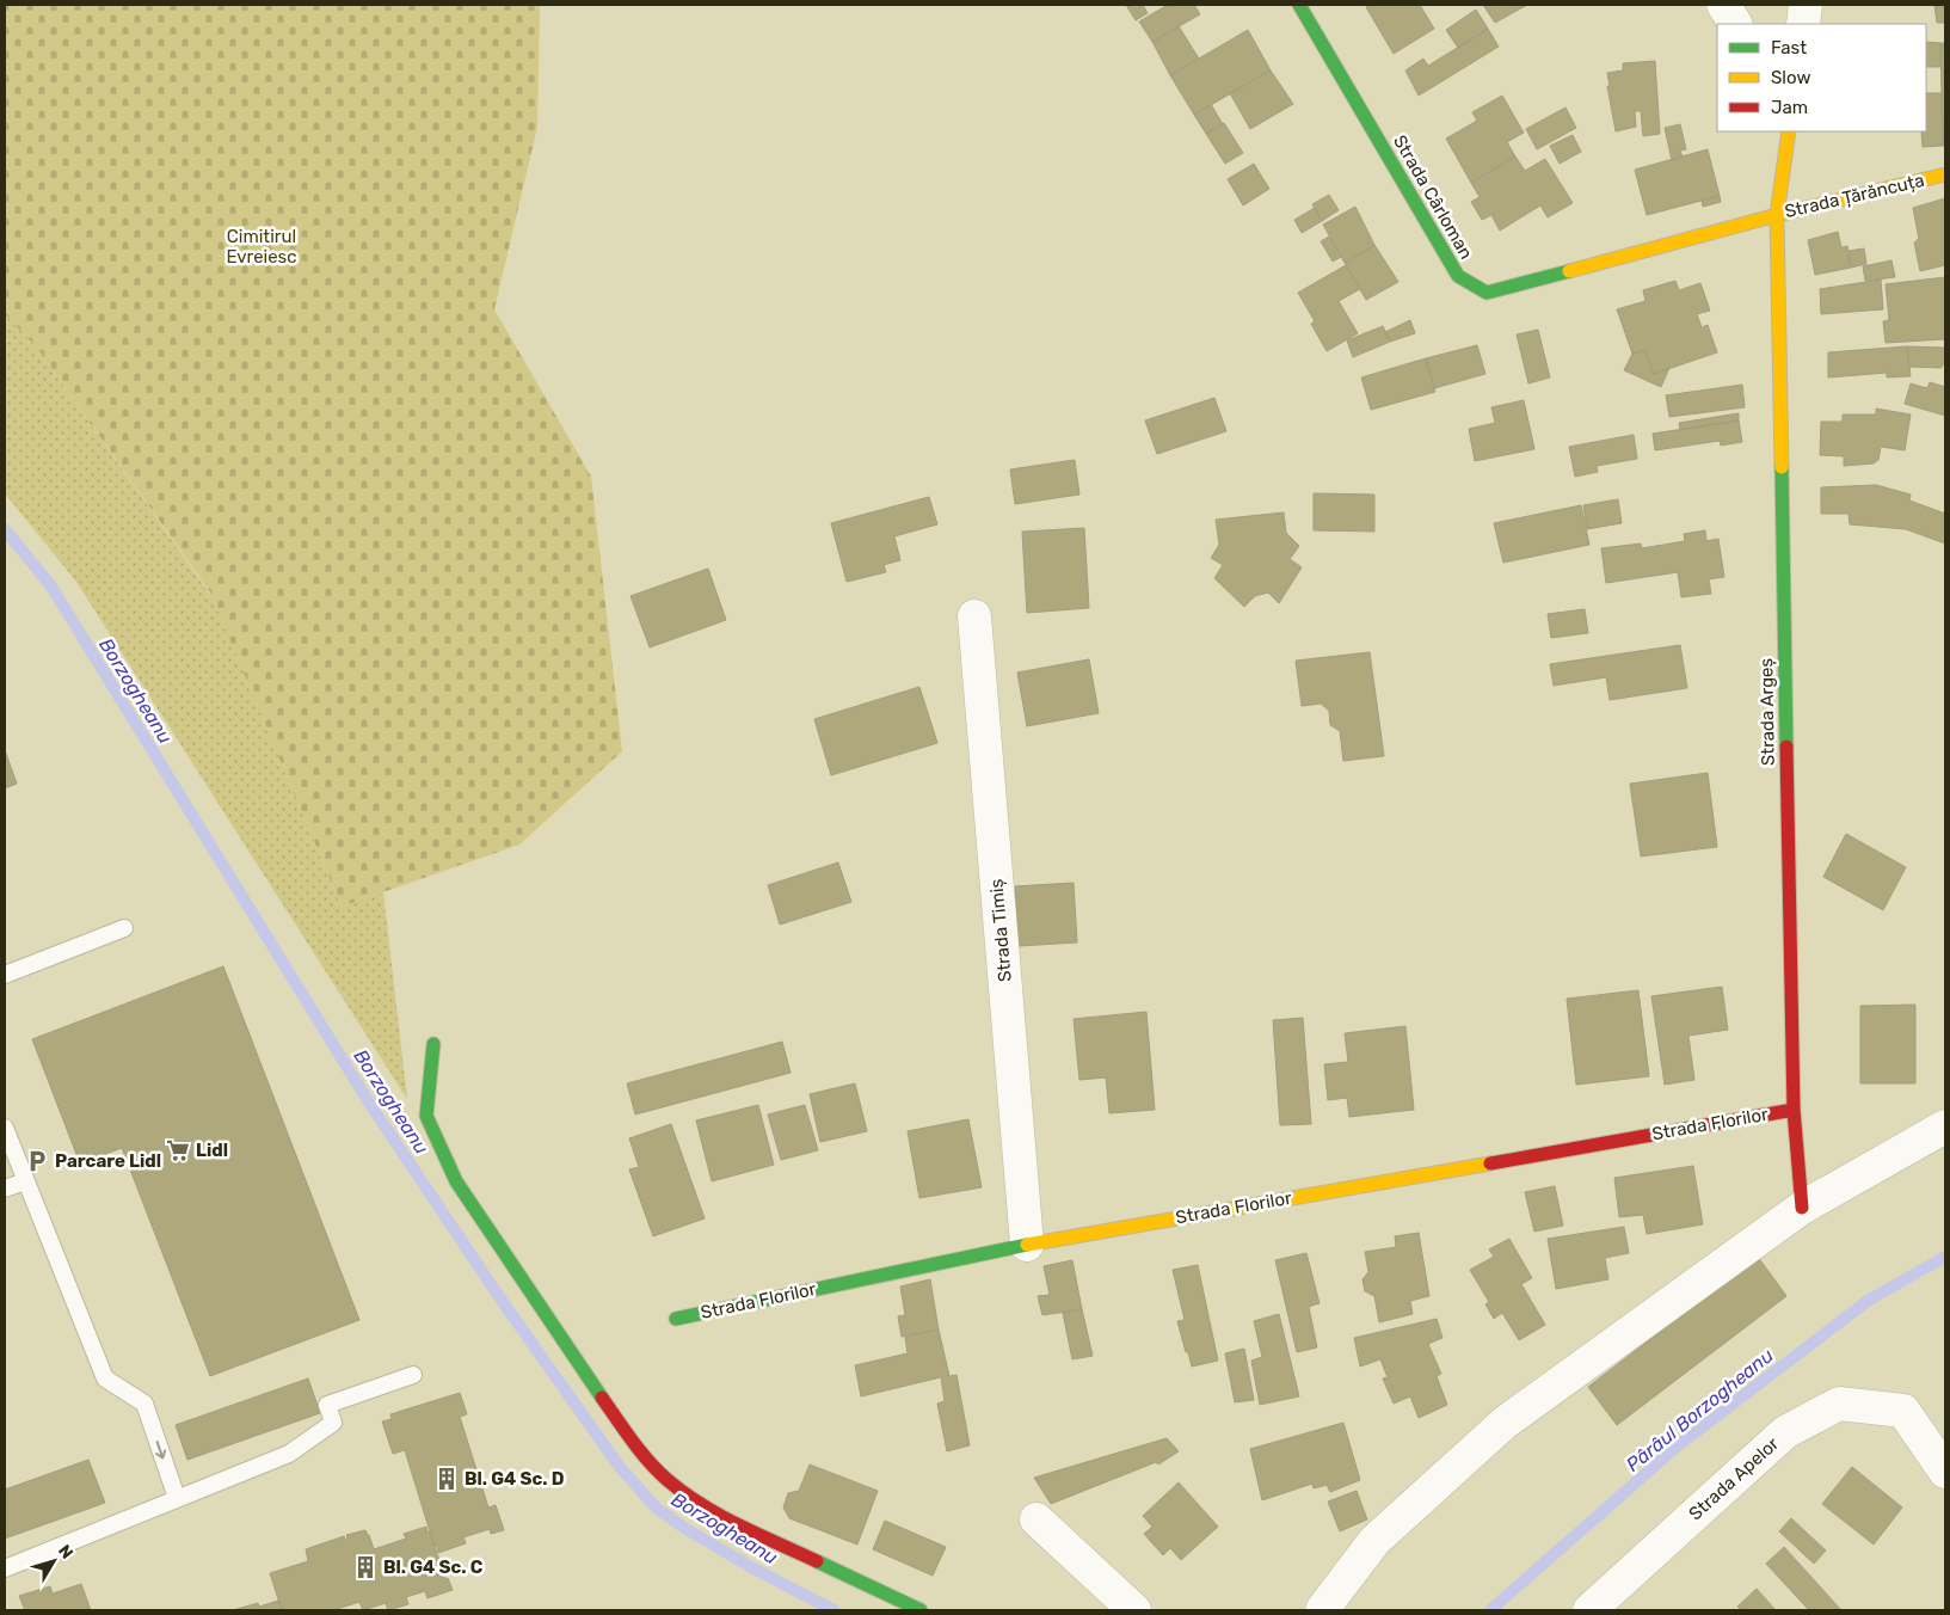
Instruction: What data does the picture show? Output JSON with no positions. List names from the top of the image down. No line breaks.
{"streets":{"street":["Strada Țărăncuța","Strada Cârloman","Strada Argeș","Strada Timiș","Strada Florilor","Strada Apelor"]},"crossings":[["Strada Țărăncuța","Strada Cârloman"],["Strada Țărăncuța","Strada Argeș"],["Strada Cârloman","Strada Argeș"],["Strada Argeș","Strada Florilor"],["Strada Timiș","Strada Florilor"]],"water":["Borzogheanu","Pârâul Borzogheanu"],"parks":["Cimitirul Evreiesc"],"places":{"supermarket":["Lidl"],"parking":["Parcare Lidl"],"building":["Bl. G4 Sc. D","Bl. G4 Sc. C"]},"legend":["Fast","Slow","Jam"],"north":"top right"}
